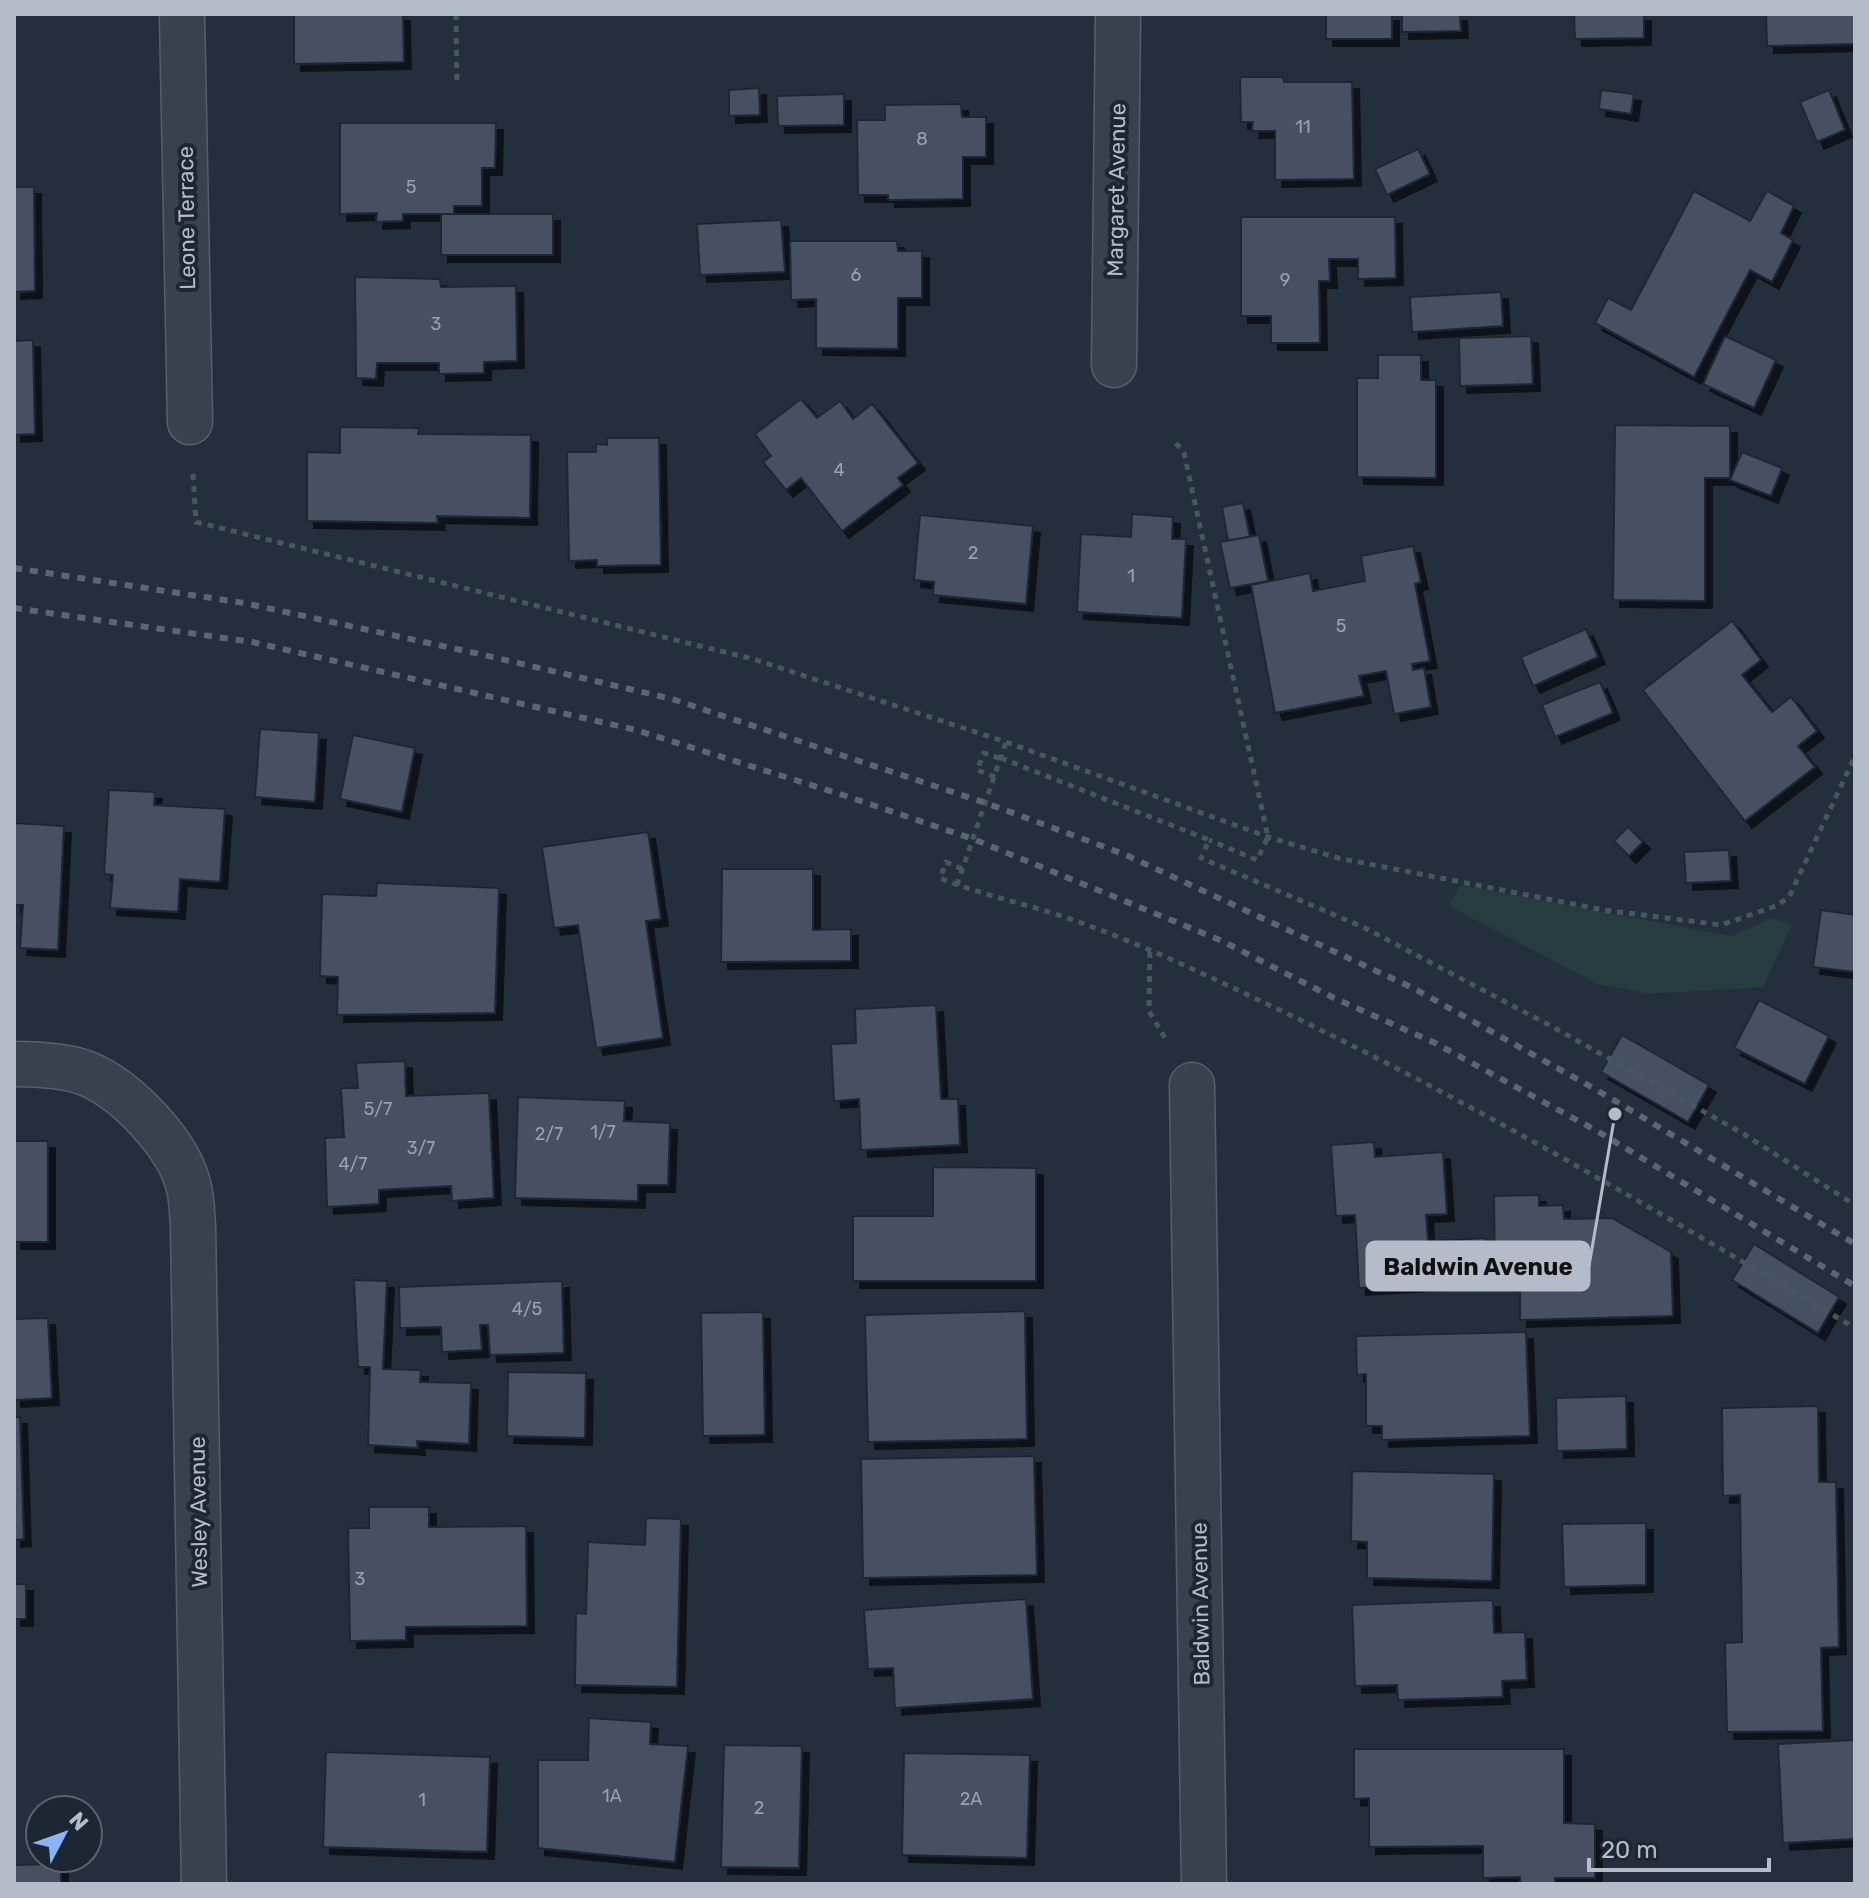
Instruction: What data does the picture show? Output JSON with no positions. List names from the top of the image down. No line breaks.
{"streets":{"street":["Margaret Avenue","Leone Terrace","Wesley Avenue","Baldwin Avenue"]},"places":["Baldwin Avenue"],"house_numbers":["11","8","5","6","9","3","4","2","1","5","5/7","1/7","2/7","3/7","4/7","4/5","3","1A","2A","1","2"],"scale_bar":"20 m","north":"top right"}
